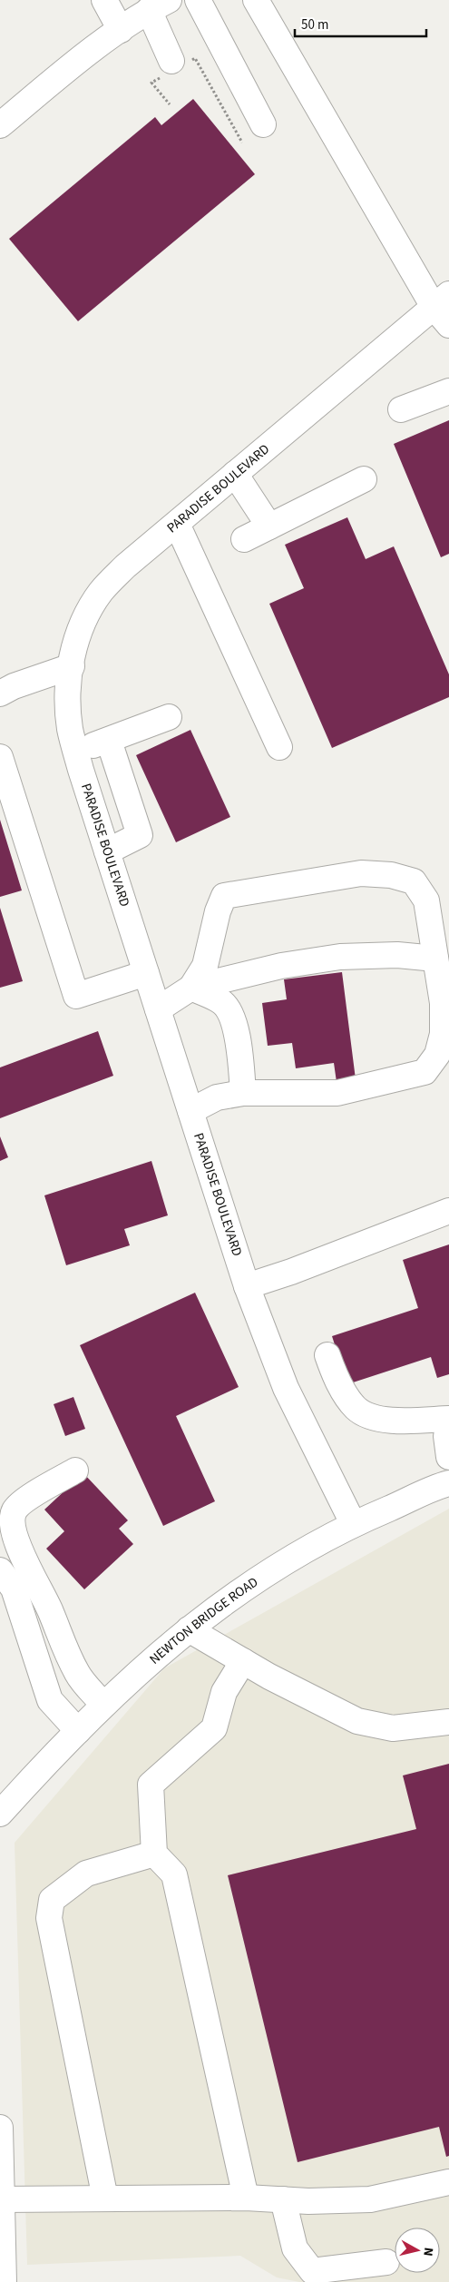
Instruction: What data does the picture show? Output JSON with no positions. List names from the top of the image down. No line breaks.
{"streets":{"street":["PARADISE BOULEVARD","NEWTON BRIDGE ROAD"]},"crossings":[["PARADISE BOULEVARD","NEWTON BRIDGE ROAD"]],"scale_bar":"50 m","north":"right"}
